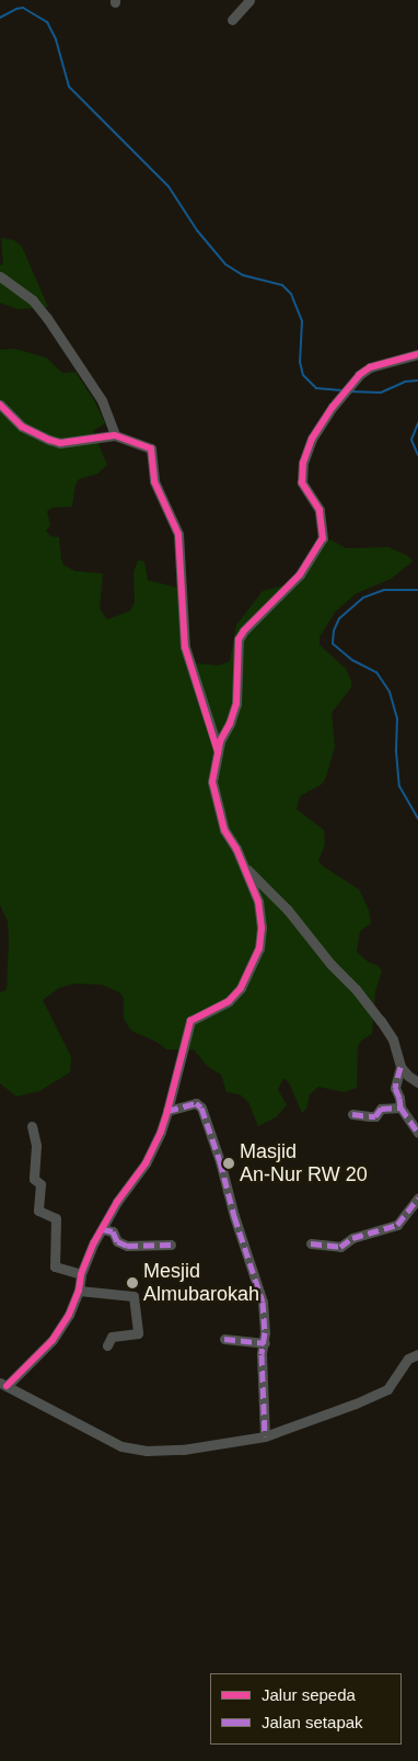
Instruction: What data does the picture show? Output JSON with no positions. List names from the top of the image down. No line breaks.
{"places":["Masjid An-Nur RW 20","Mesjid Almubarokah"],"legend":["Jalur sepeda","Jalan setapak"]}
